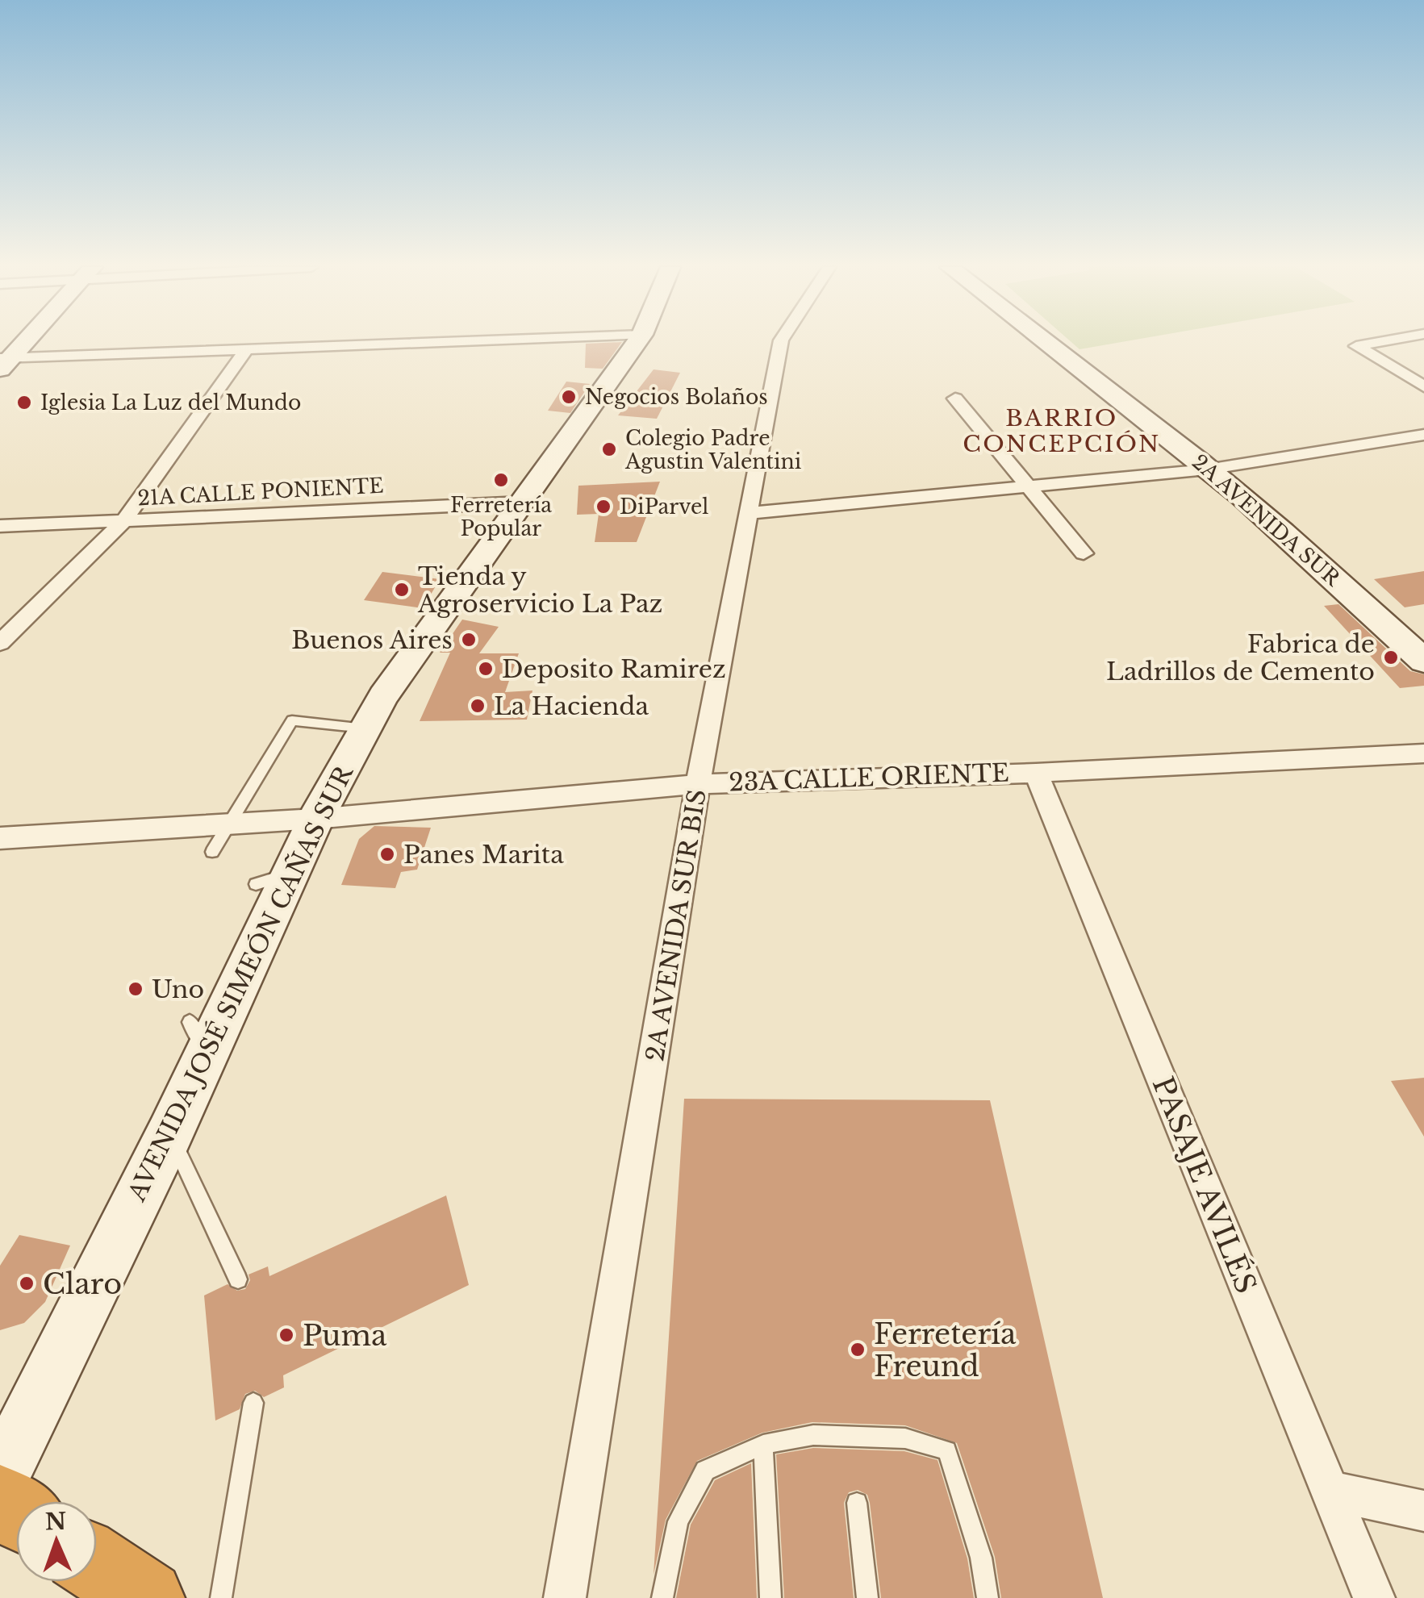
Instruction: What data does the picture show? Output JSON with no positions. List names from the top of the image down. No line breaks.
{"streets":{"main road":["2A AVENIDA SUR","AVENIDA JOSÉ SIMEÓN CAÑAS SUR"],"street":["21A CALLE PONIENTE","23A CALLE ORIENTE","2A AVENIDA SUR BIS","PASAJE AVILÉS"]},"crossings":[["21A CALLE PONIENTE","AVENIDA JOSÉ SIMEÓN CAÑAS SUR"],["23A CALLE ORIENTE","2A AVENIDA SUR BIS"],["23A CALLE ORIENTE","AVENIDA JOSÉ SIMEÓN CAÑAS SUR"],["23A CALLE ORIENTE","PASAJE AVILÉS"]],"districts":["BARRIO CONCEPCIÓN"],"places":["Negocios Bolaños","Iglesia La Luz del Mundo","Colegio Padre Agustin Valentini","Ferretería Popular","DiParvel","Tienda y Agroservicio La Paz","Buenos Aires","Fabrica de Ladrillos de Cemento","Deposito Ramirez","La Hacienda","Panes Marita","Uno","Claro","Puma","Ferretería Freund"],"north":"top"}
